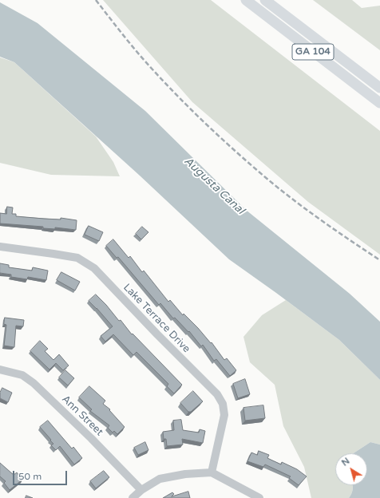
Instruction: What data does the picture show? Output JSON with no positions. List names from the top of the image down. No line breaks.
{"streets":{"main road":["GA 104"],"street":["Lake Terrace Drive","Ann Street"]},"water":["Augusta Canal"],"scale_bar":"50 m","north":"top left"}
